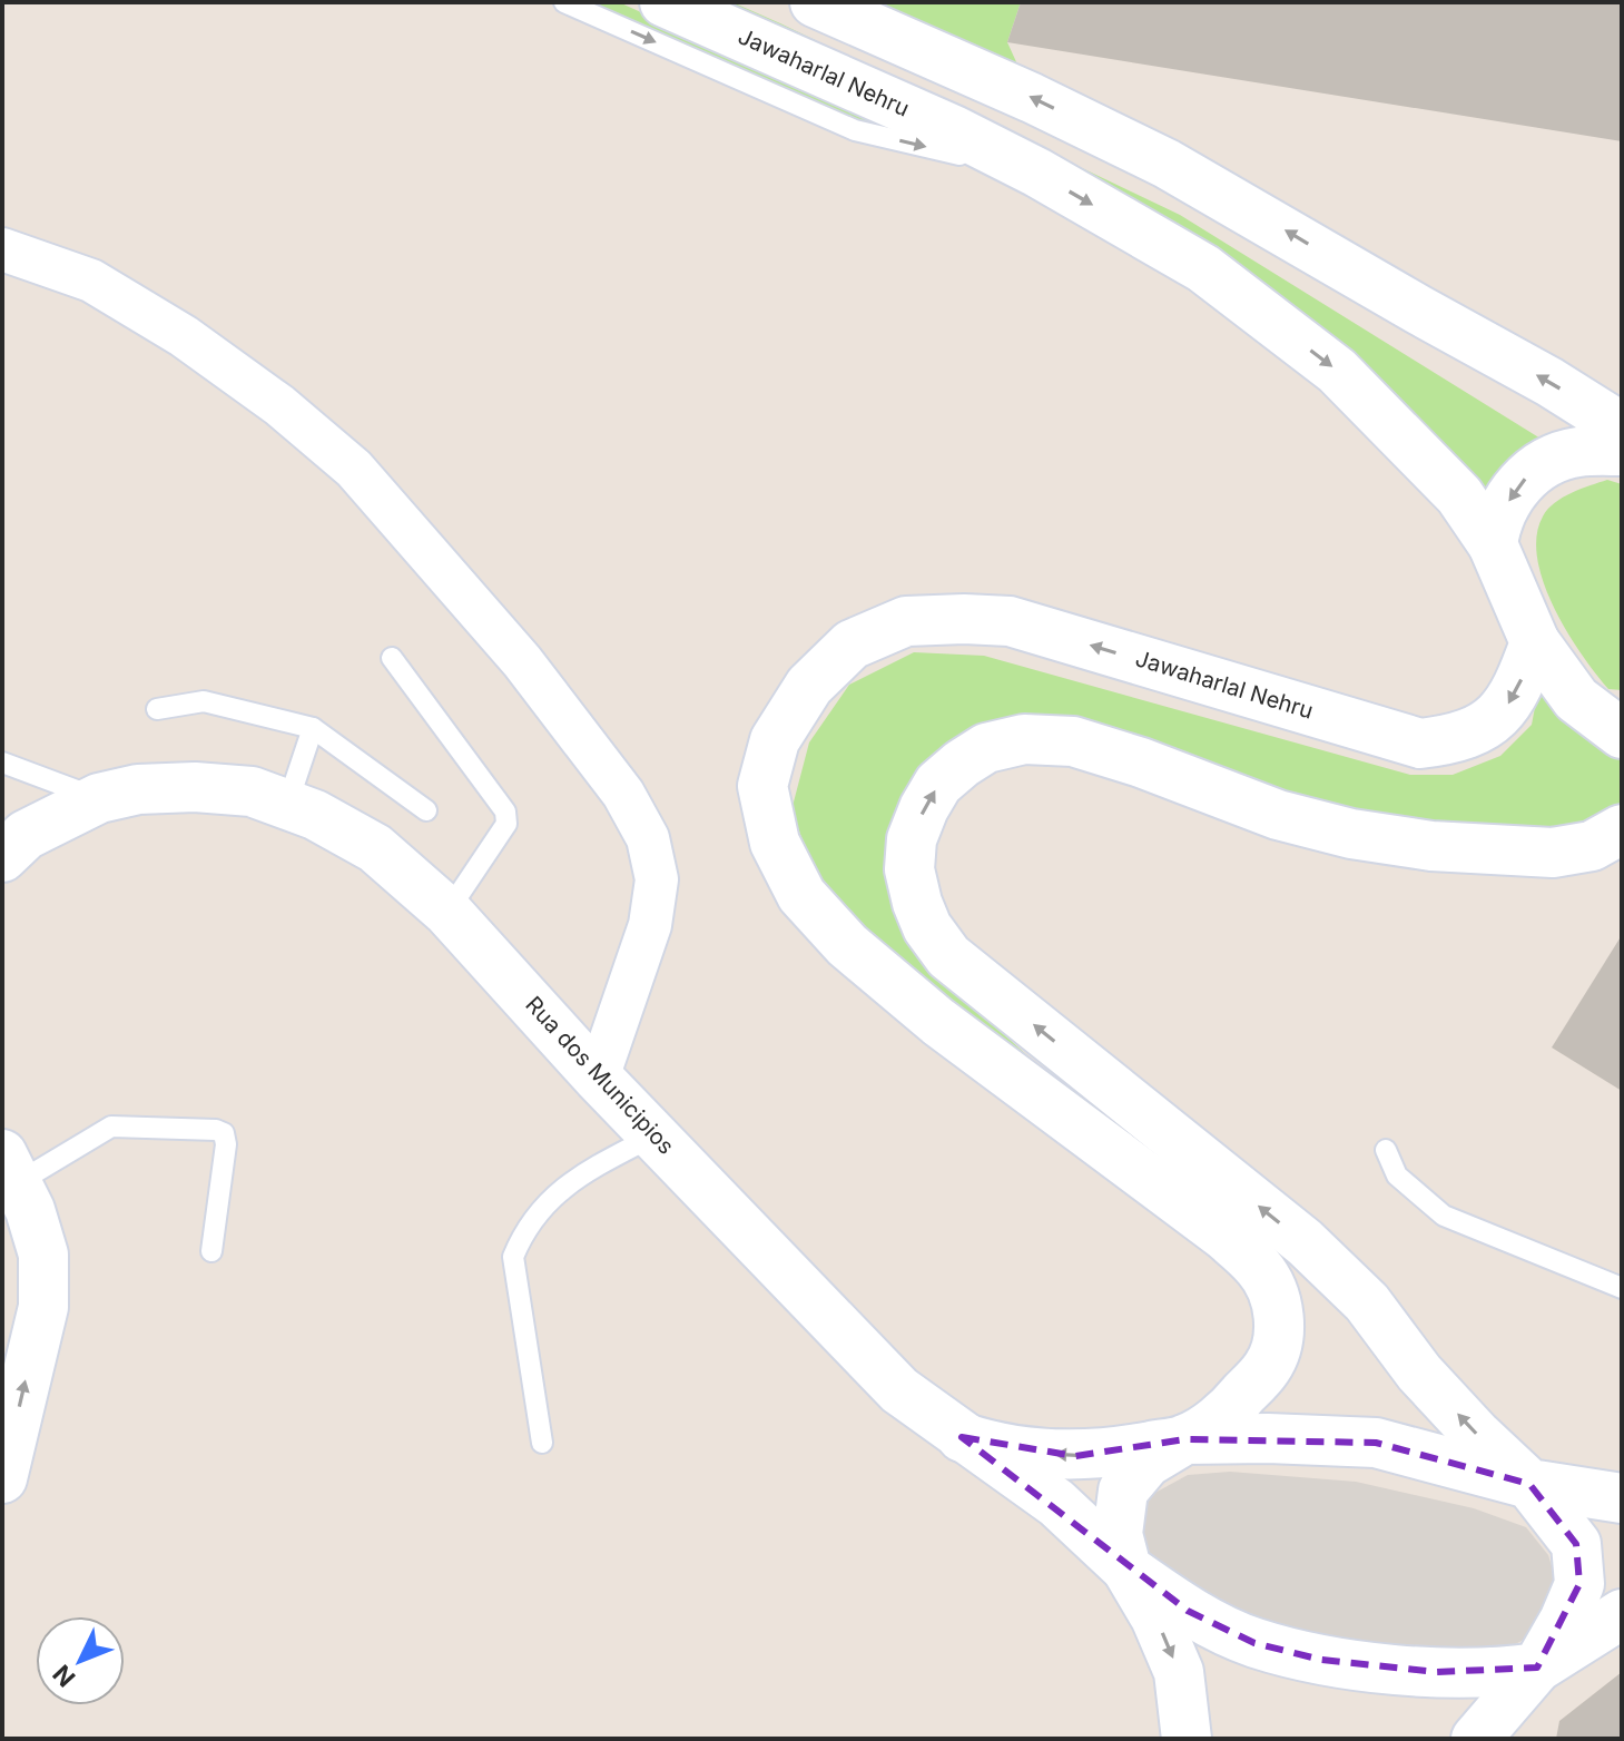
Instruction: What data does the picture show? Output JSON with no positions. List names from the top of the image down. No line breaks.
{"streets":{"main road":["Jawaharlal Nehru","Rua dos Municipios"]},"crossings":[["Jawaharlal Nehru","Rua dos Municipios"]],"north":"bottom left"}
